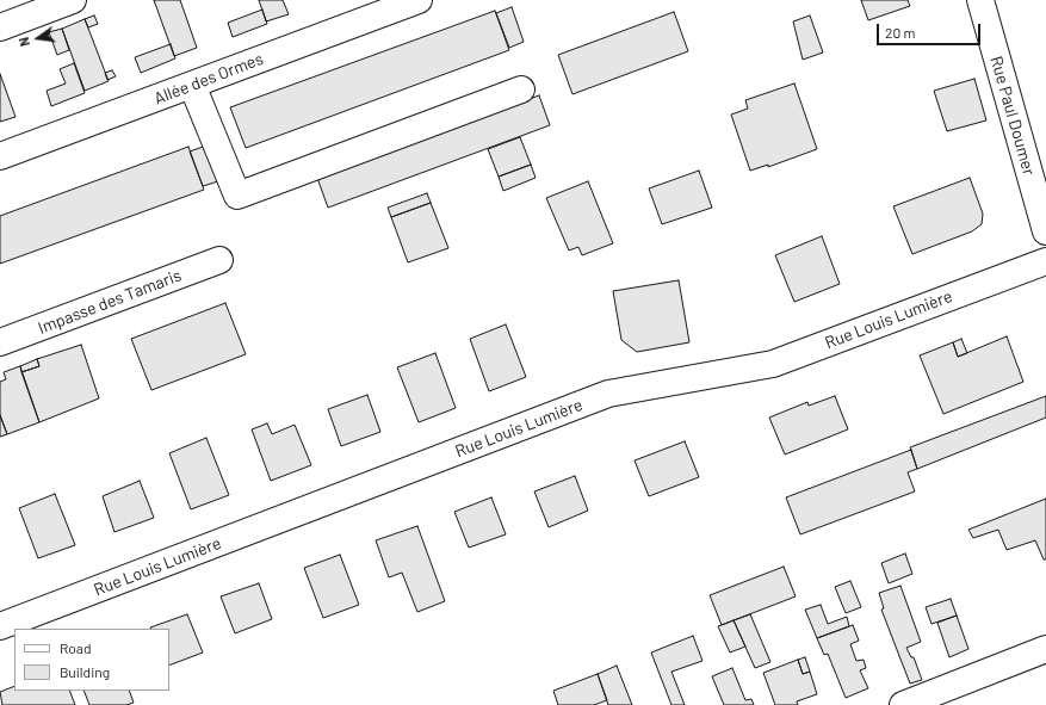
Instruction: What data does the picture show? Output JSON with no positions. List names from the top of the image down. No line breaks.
{"streets":{"street":["Allée des Ormes","Rue Paul Doumer","Impasse des Tamaris","Rue Louis Lumière"]},"legend":["Road","Building"],"scale_bar":"20 m","north":"left"}
